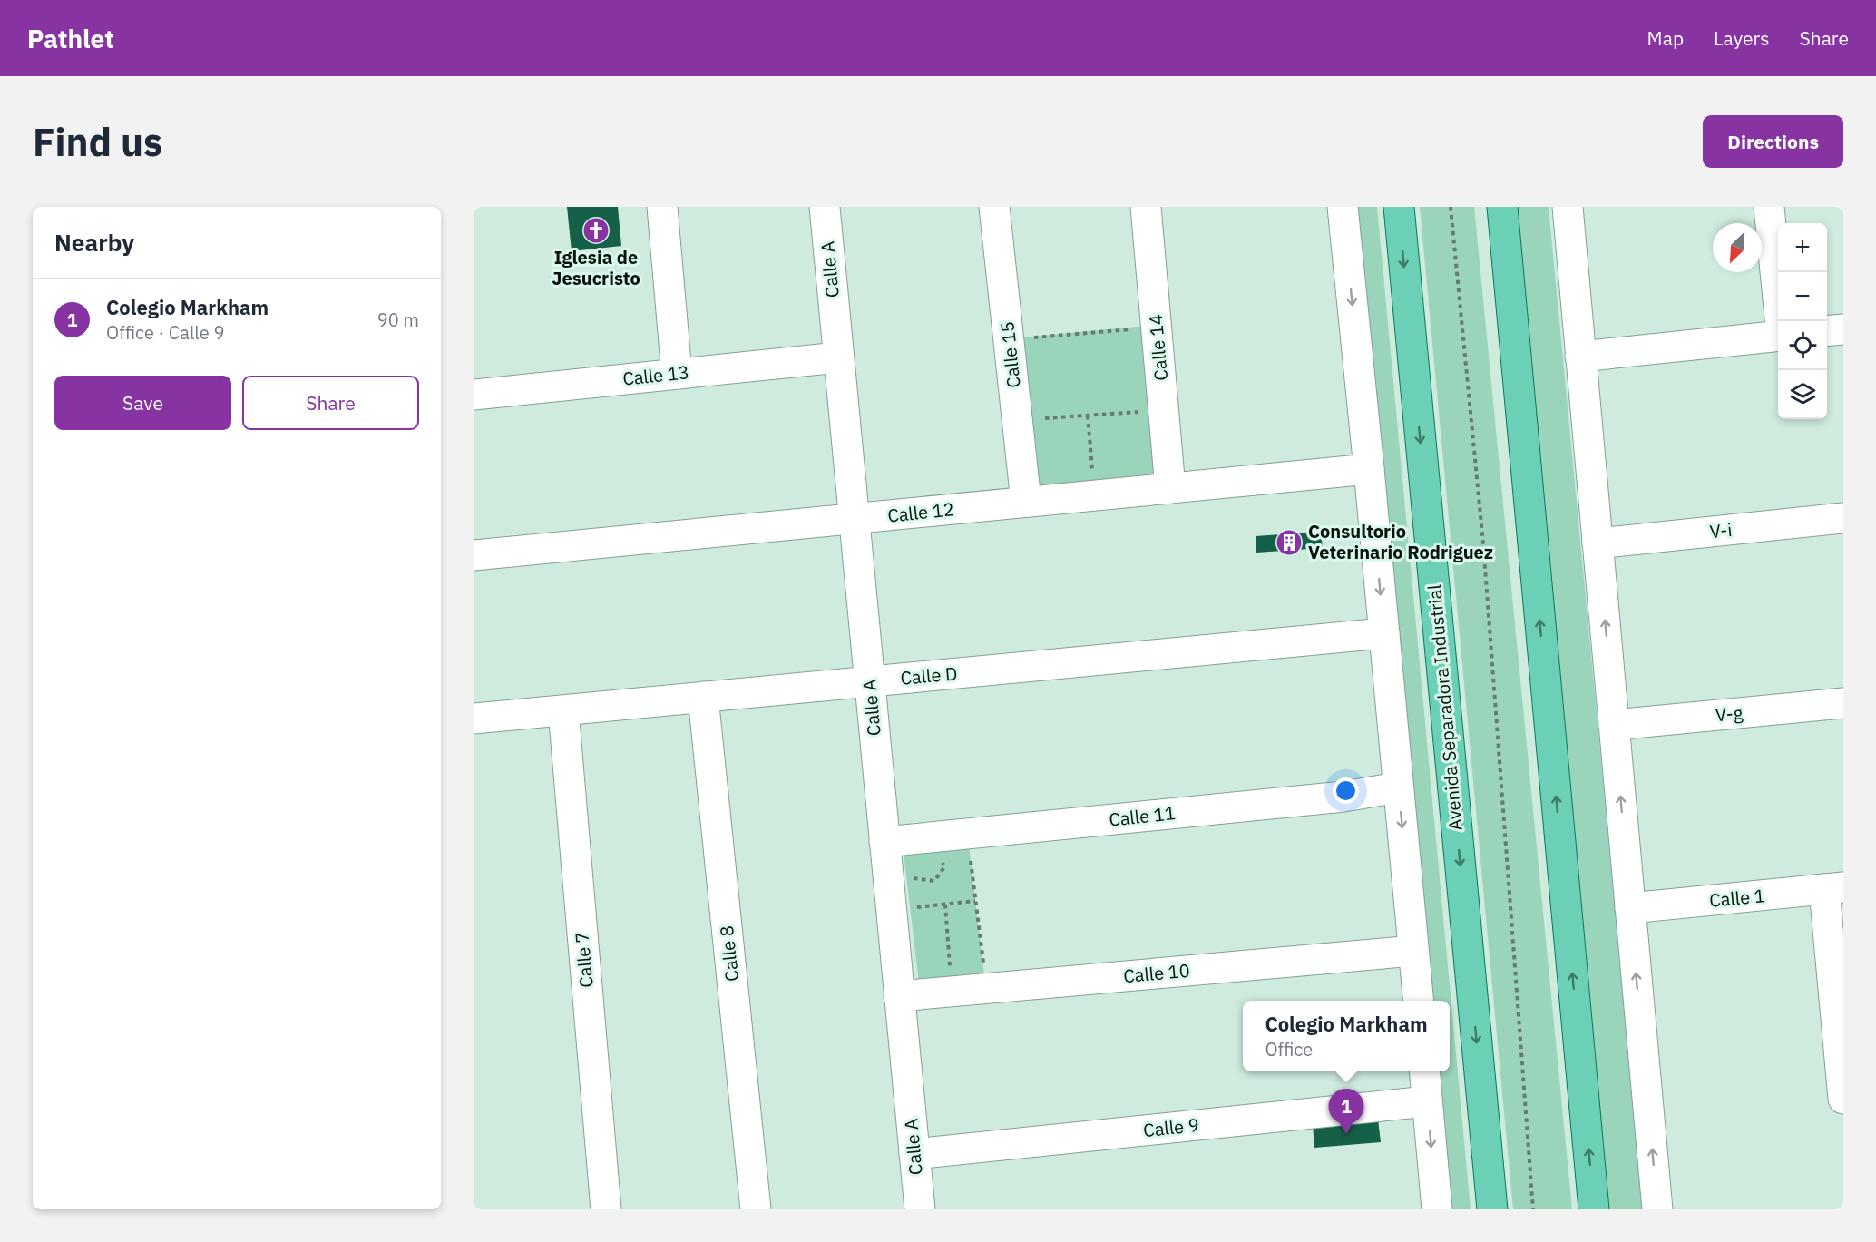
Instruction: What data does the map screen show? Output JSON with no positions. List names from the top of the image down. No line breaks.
{"streets":{"main road":["Avenida Separadora Industrial"],"street":["Calle A","Calle 14","Calle 15","Calle 13","Calle 12","V-i","Calle D","V-g","Calle 11","Calle 1","Calle 8","Calle 7","Calle 10","Calle 9"]},"crossings":[["Calle A","Calle 13"],["Calle A","Calle 12"],["Calle A","Calle D"],["Calle A","Calle 11"],["Calle A","Calle 10"],["Calle A","Calle 9"],["Calle 14","Calle 12"],["Calle 15","Calle 12"],["Calle D","Calle 8"],["Calle D","Calle 7"]],"places":{"church":["Iglesia de Jesucristo"],"building":["Consultorio Veterinario Rodriguez"]},"north":"bottom left","page":{"header":"Pathlet","nav":["Map","Layers","Share"],"buttons":["Directions",["Save","Share"]],"title":"Find us","heading":"Nearby","map_buttons":["+","−"],"list":[{"mark":"1","name":"Colegio Markham","note":"Office · Calle 9","value":"90 m"}],"popup":["Colegio Markham","Office"],"pins":"1"}}
